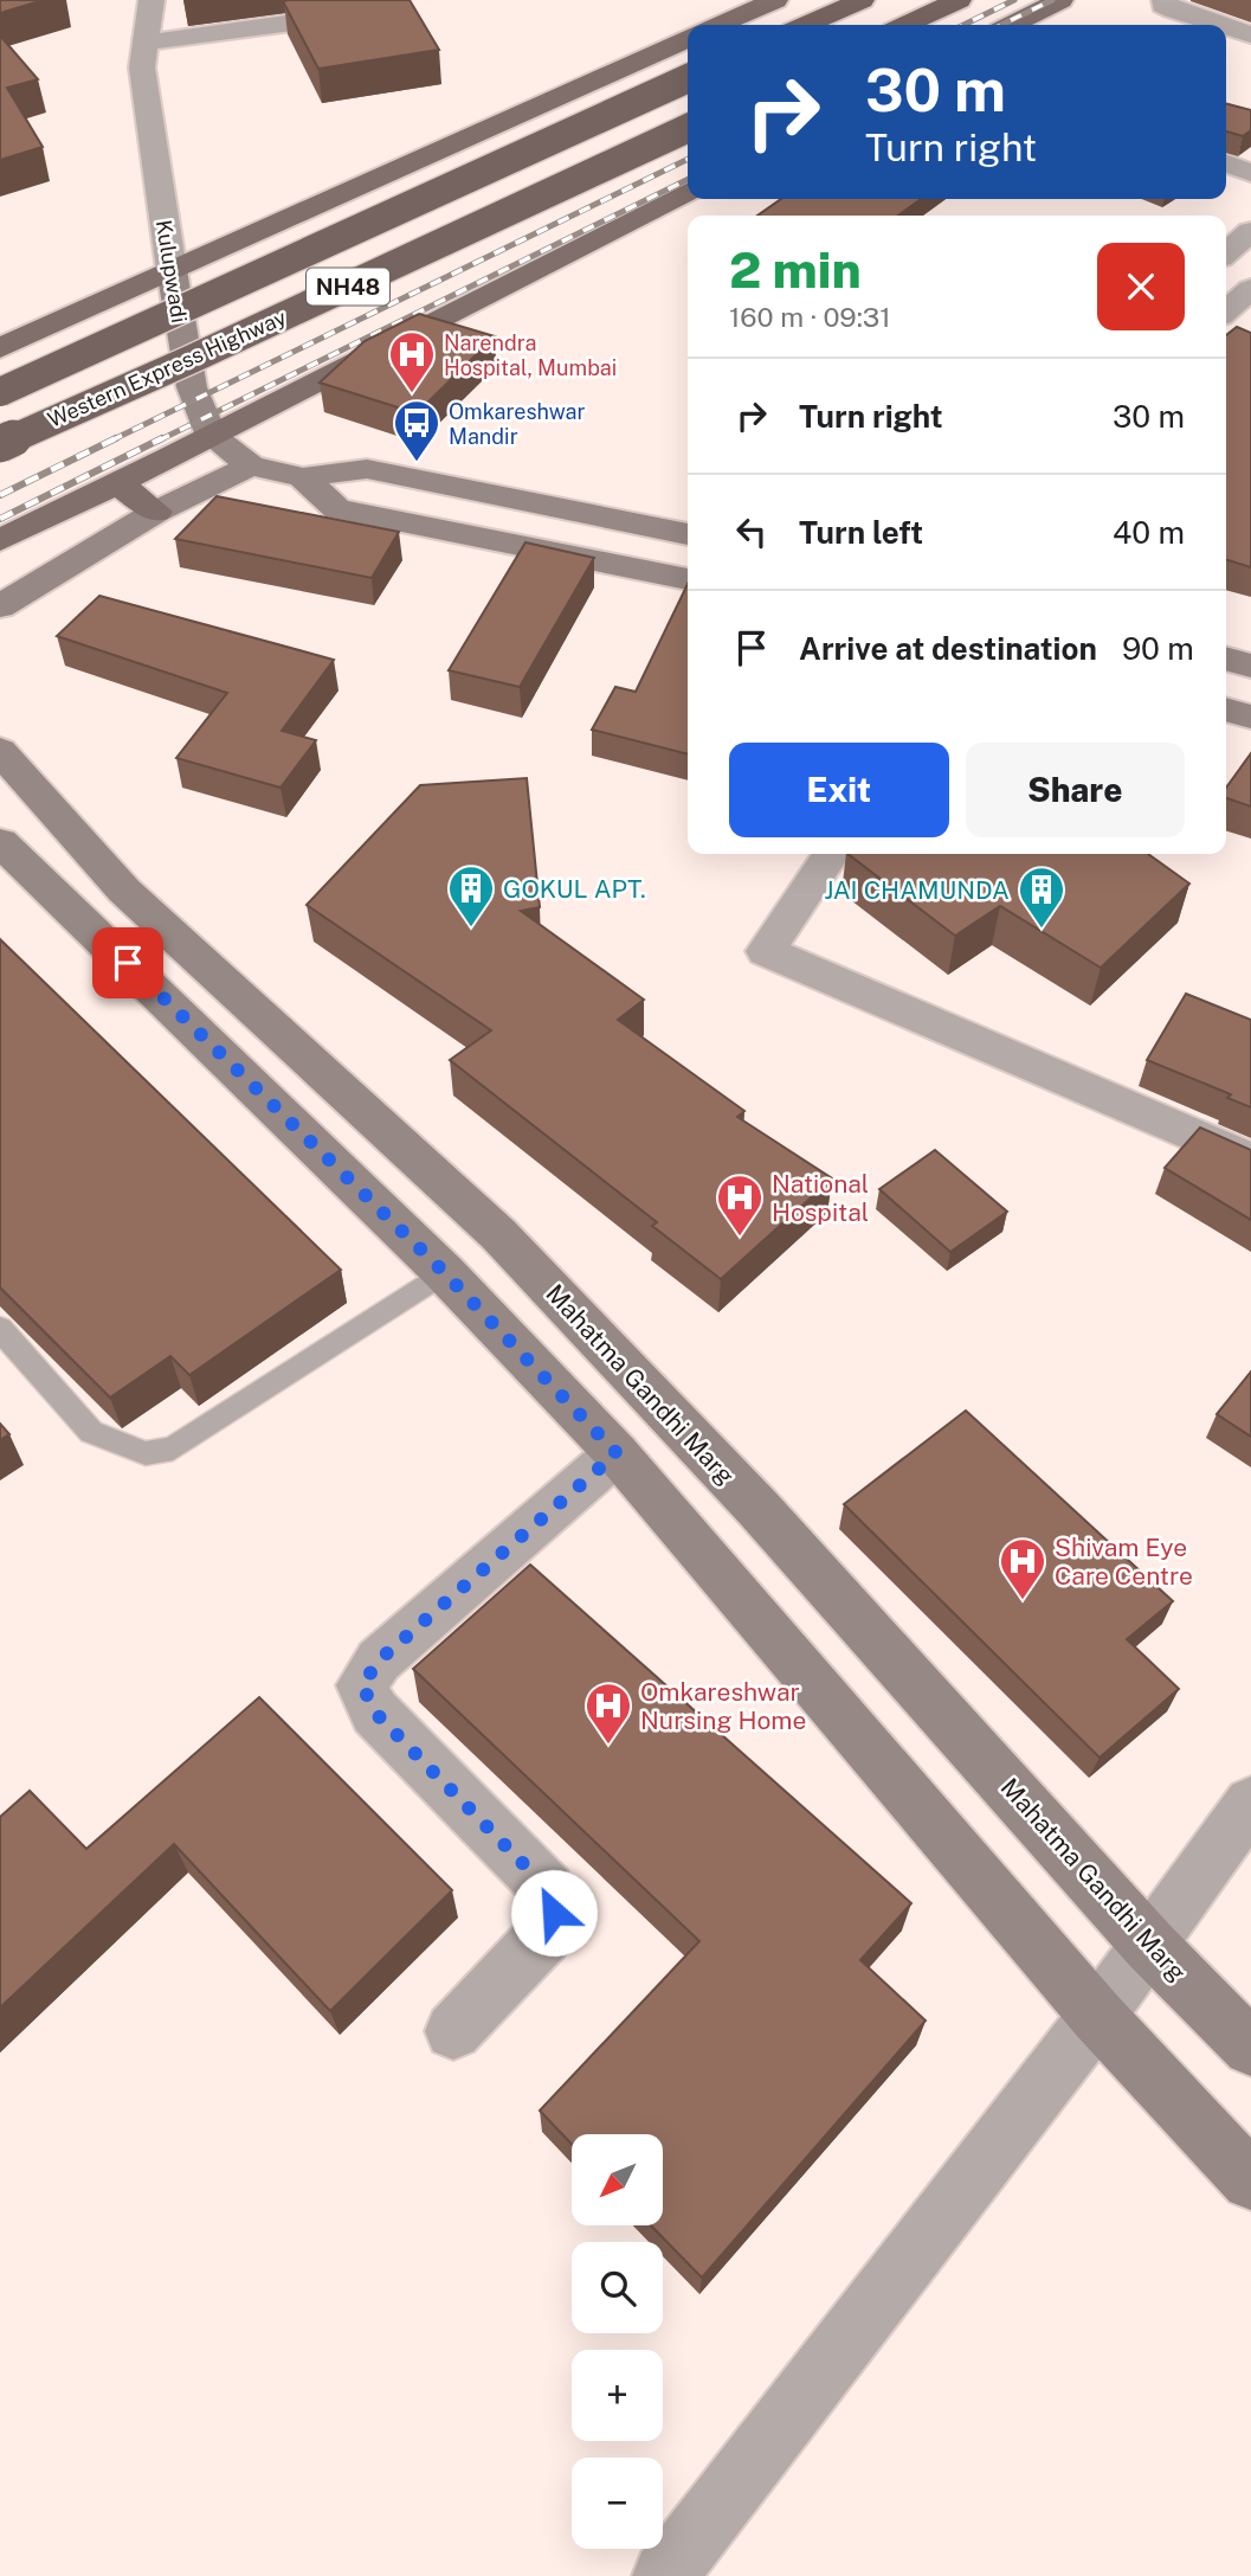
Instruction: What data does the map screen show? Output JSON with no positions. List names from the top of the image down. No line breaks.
{"streets":{"highway":["NH48","Western Express Highway"],"main road":["Kulupwadi","Mahatma Gandhi Marg"]},"places":{"hospital":["Narendra Hospital, Mumbai","National Hospital","Shivam Eye Care Centre","Omkareshwar Nursing Home"],"bus stop":["Omkareshwar Mandir"],"building":["GOKUL APT.","JAI CHAMUNDA"]},"north":"bottom left","page":{"turn":["30 m","Turn right"],"heading":["2 min","160 m · 09:31"],"list":[{"name":"Turn right","value":"30 m"},{"name":"Turn left","value":"40 m"},{"name":"Arrive at destination","value":"90 m"}],"buttons":["Exit","Share"],"map_buttons":["+","−"]}}
